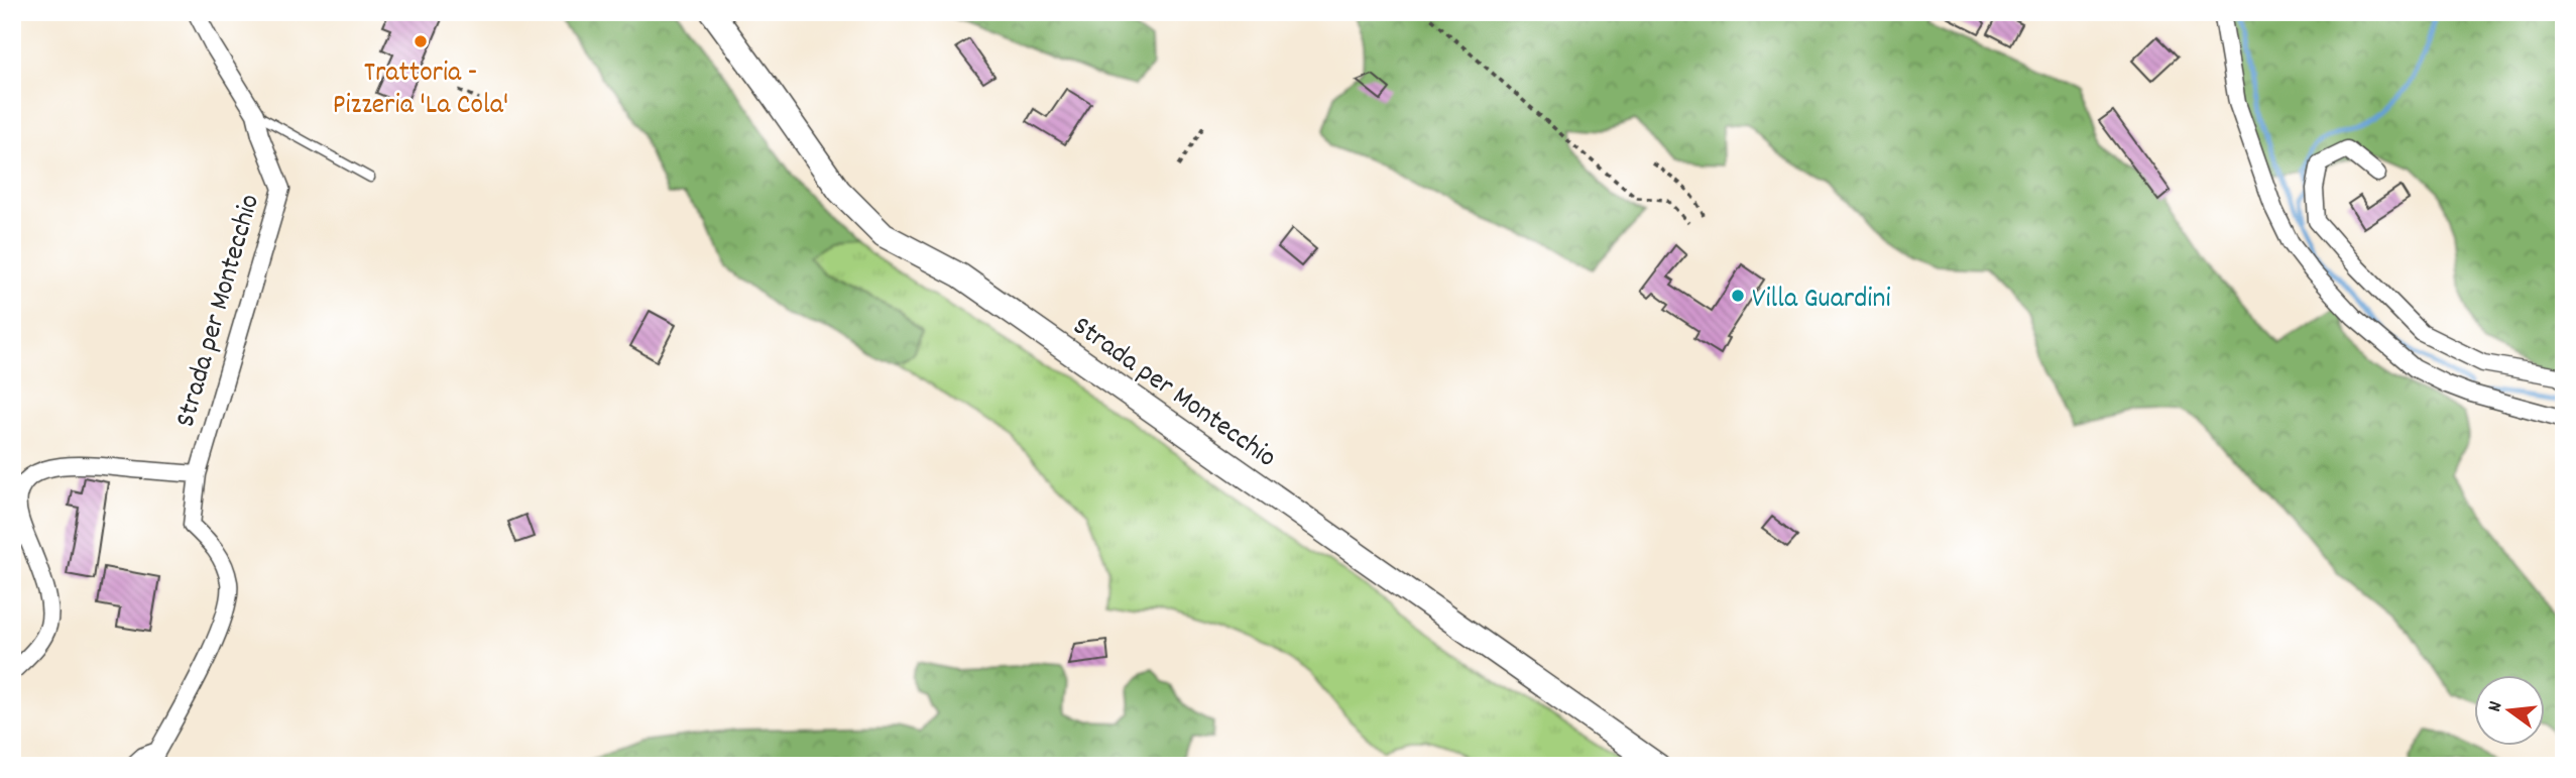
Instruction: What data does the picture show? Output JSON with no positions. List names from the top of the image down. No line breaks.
{"streets":{"street":["Strada per Montecchio"]},"places":["Trattoria - Pizzeria 'La Cola'","Villa Guardini"],"north":"left"}
